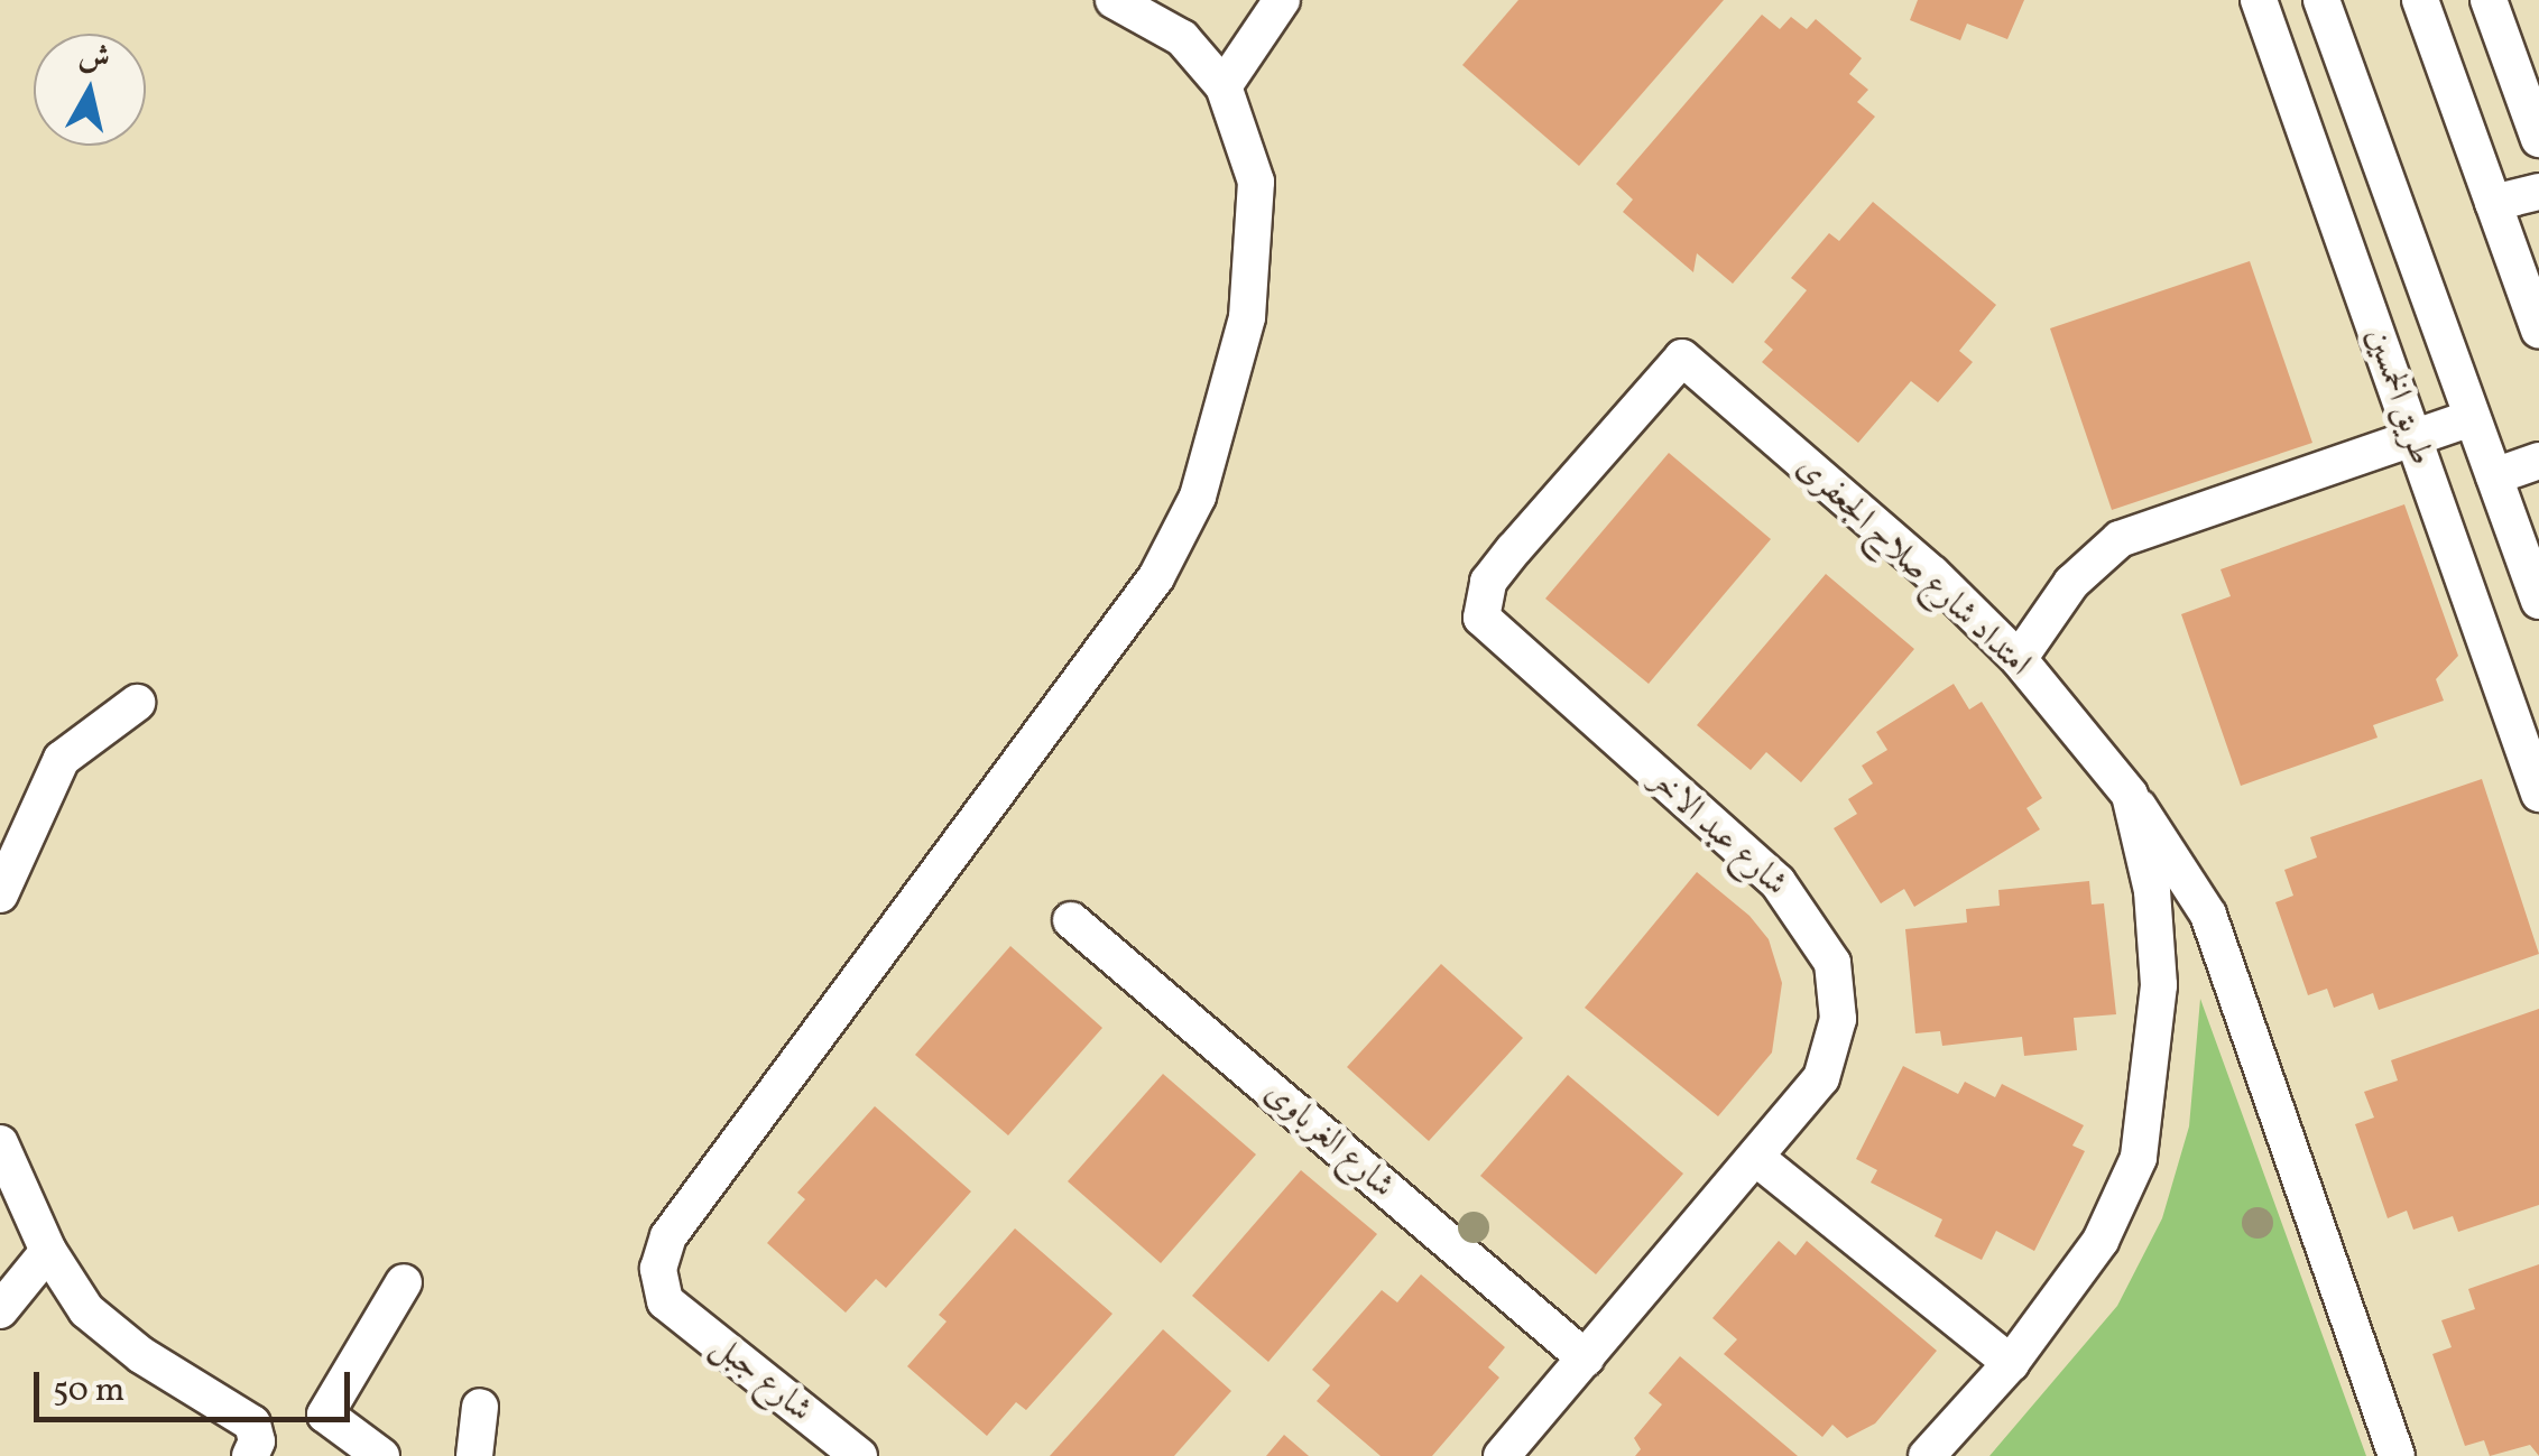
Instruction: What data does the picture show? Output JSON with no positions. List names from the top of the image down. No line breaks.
{"streets":{"street":["طريق الخمسين","امتداد شارع صلاح الجعفرى","شارع عبد الاخر","شارع الغرباوى","شارع جبل"]},"crossings":[["امتداد شارع صلاح الجعفرى","شارع عبد الاخر"],["شارع عبد الاخر","شارع الغرباوى"]],"scale_bar":"50 m","north":"top"}
